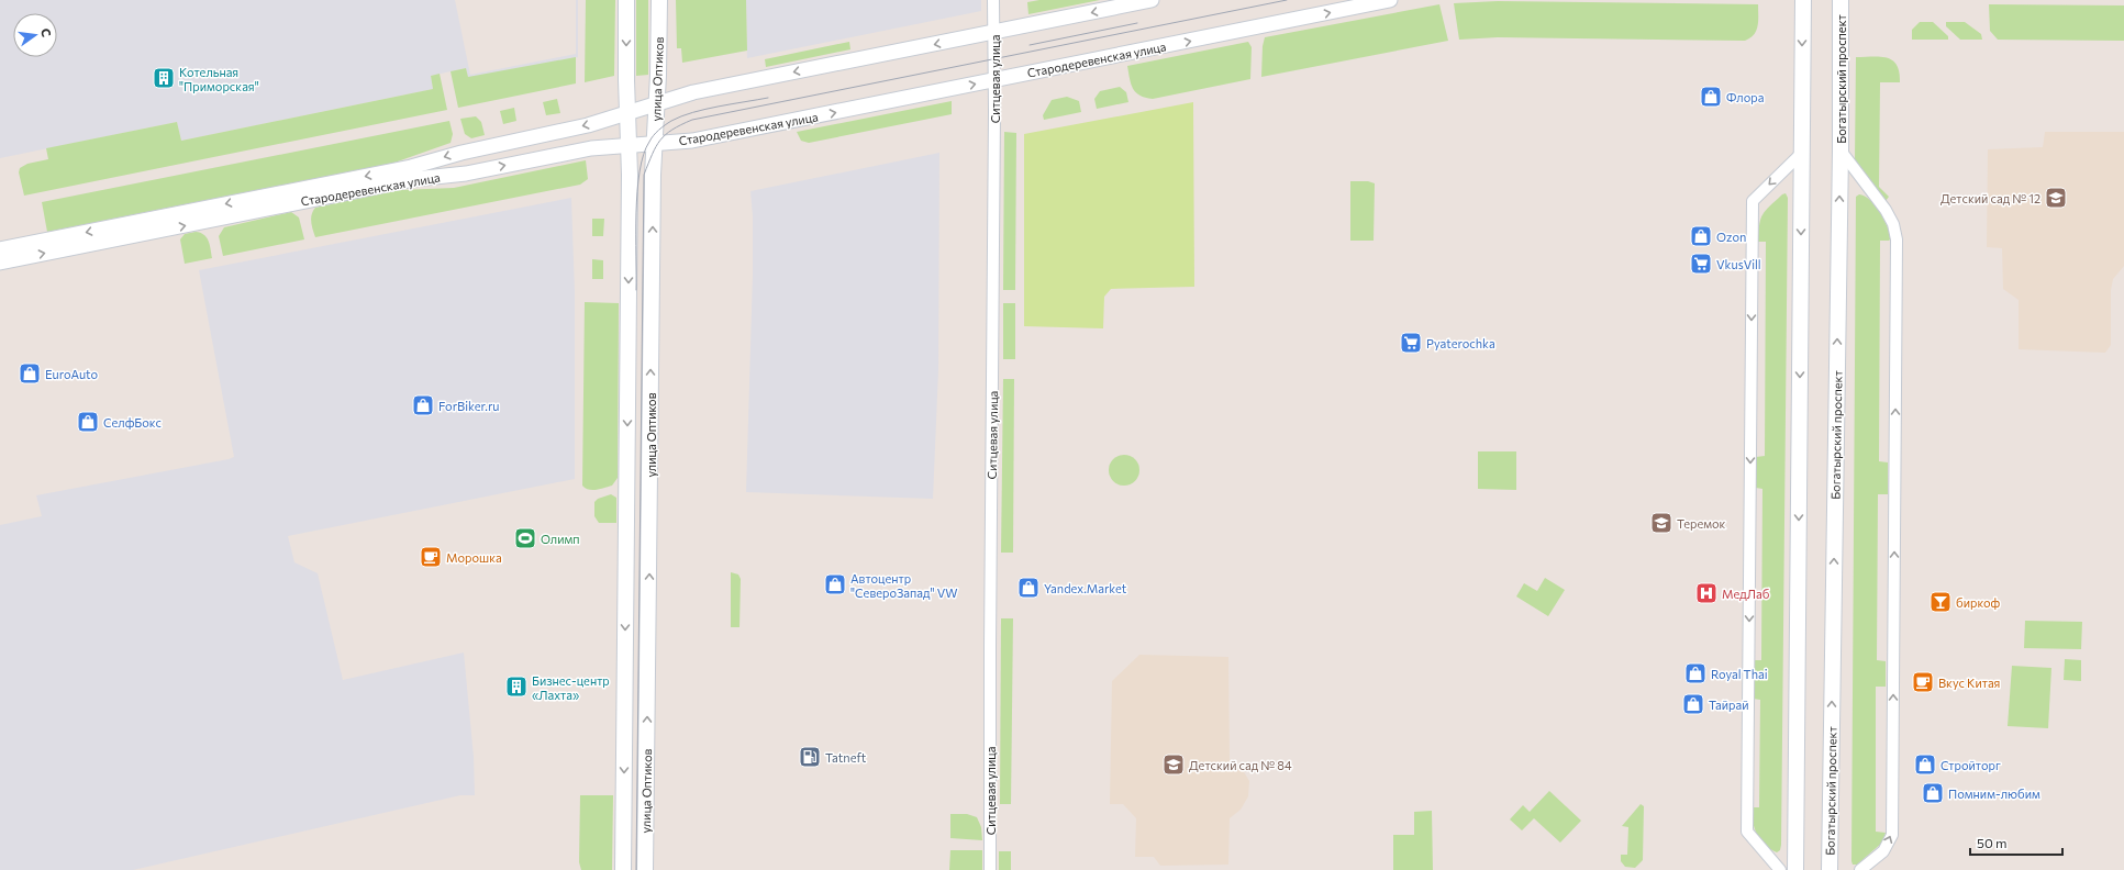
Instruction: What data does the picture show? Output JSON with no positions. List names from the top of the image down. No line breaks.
{"streets":{"main road":["улица Оптиков","Богатырский проспект"],"street":["Стародеревенская улица","Ситцевая улица"]},"crossings":[["Стародеревенская улица","улица Оптиков"],["Стародеревенская улица","Ситцевая улица"]],"places":{"building":["Котельная \"Приморская\"","Бизнес-центр «Лахта»"],"shop":["Флора","Ozon","EuroAuto","ForBiker.ru","СелфБокс","Автоцентр \"СевероЗапад\" VW","Yandex.Market","Royal Thai","Тайрай","Стройторг","Помним-любим"],"school or university":["Детский сад № 12","Теремок","Детский сад № 84"],"supermarket":["VkusVill","Pyaterochka"],"sports":["Олимп"],"cafe":["Морошка","Вкус Китая"],"hospital":["МедЛаб"],"bar":["биркоф"],"fuel station":["Tatneft"]},"scale_bar":"50 m","north":"right"}
